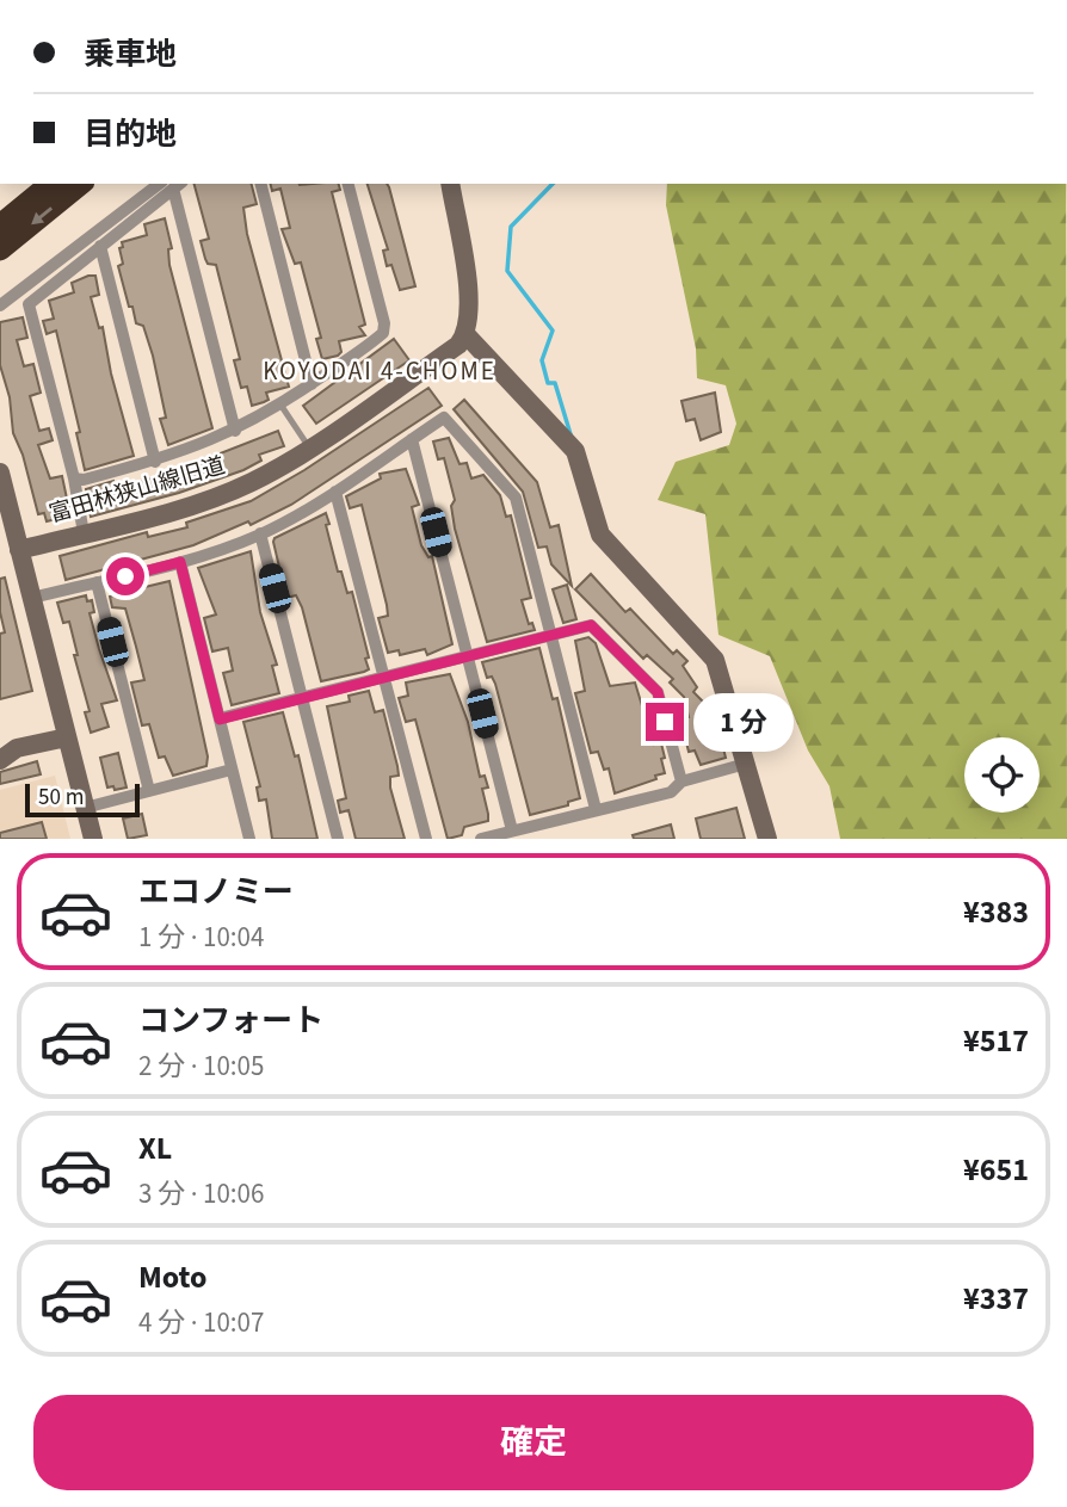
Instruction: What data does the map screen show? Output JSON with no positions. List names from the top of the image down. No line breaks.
{"streets":{"street":["富田林狭山線旧道"]},"districts":["KOYODAI 4-CHOME"],"scale_bar":"50 m","page":{"banner":["乗車地","目的地"],"bubble":"1 分","scale":"50 m","list":[{"name":"エコノミー","note":"1 分 · 10:04","value":"¥383"},{"name":"コンフォート","note":"2 分 · 10:05","value":"¥517"},{"name":"XL","note":"3 分 · 10:06","value":"¥651"},{"name":"Moto","note":"4 分 · 10:07","value":"¥337"}],"buttons":"確定"}}
